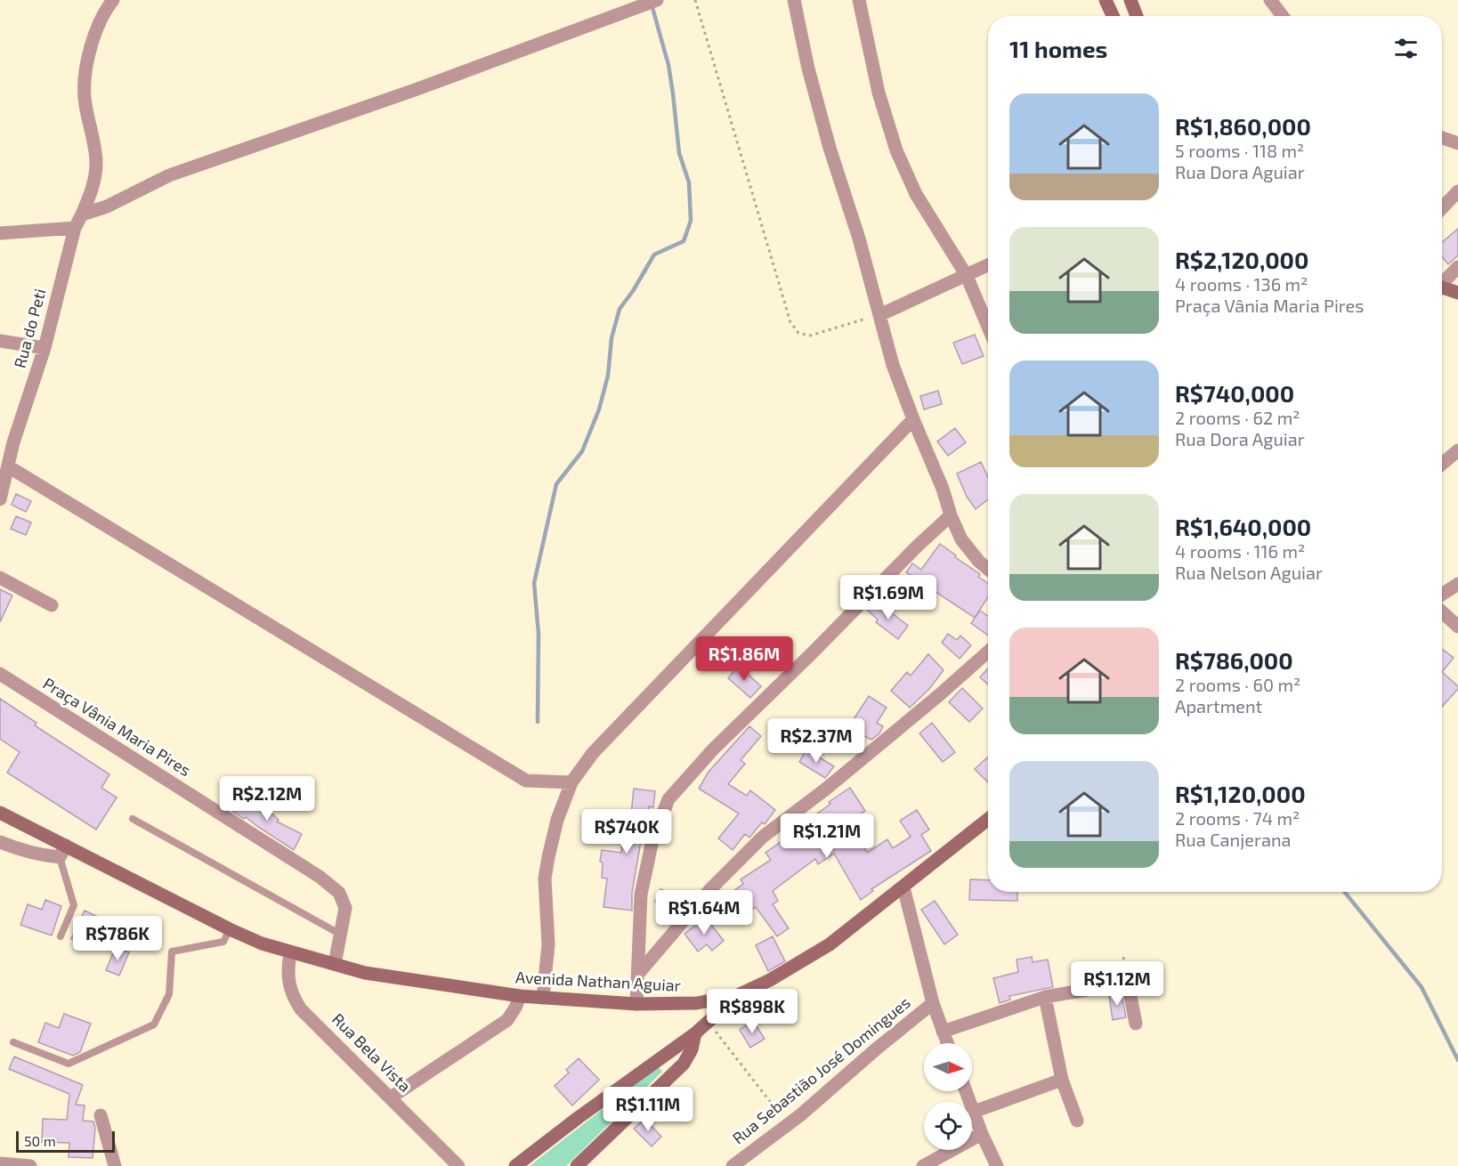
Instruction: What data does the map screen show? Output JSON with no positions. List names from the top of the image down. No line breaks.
{"streets":{"main road":["Avenida Nathan Aguiar"],"street":["Rua do Peti","Praça Vânia Maria Pires","Rua Bela Vista","Rua Sebastião José Domingues"]},"crossings":[["Praça Vânia Maria Pires","Avenida Nathan Aguiar"],["Avenida Nathan Aguiar","Rua Bela Vista"]],"scale_bar":"50 m","north":"right","page":{"heading":"11 homes","list":[{"name":"R$1,860,000","note":"5 rooms · 118 m² · Rua Dora Aguiar"},{"name":"R$2,120,000","note":"4 rooms · 136 m² · Praça Vânia Maria Pires"},{"name":"R$740,000","note":"2 rooms · 62 m² · Rua Dora Aguiar"},{"name":"R$1,640,000","note":"4 rooms · 116 m² · Rua Nelson Aguiar"},{"name":"R$786,000","note":"2 rooms · 60 m² · Apartment"},{"name":"R$1,120,000","note":"2 rooms · 74 m² · Rua Canjerana"}],"price":["R$1.69M","R$1.86M","R$2.37M","R$2.12M","R$740K","R$1.21M","R$1.64M","R$786K","R$1.12M","R$898K","R$1.11M"],"scale":"50 m"}}
